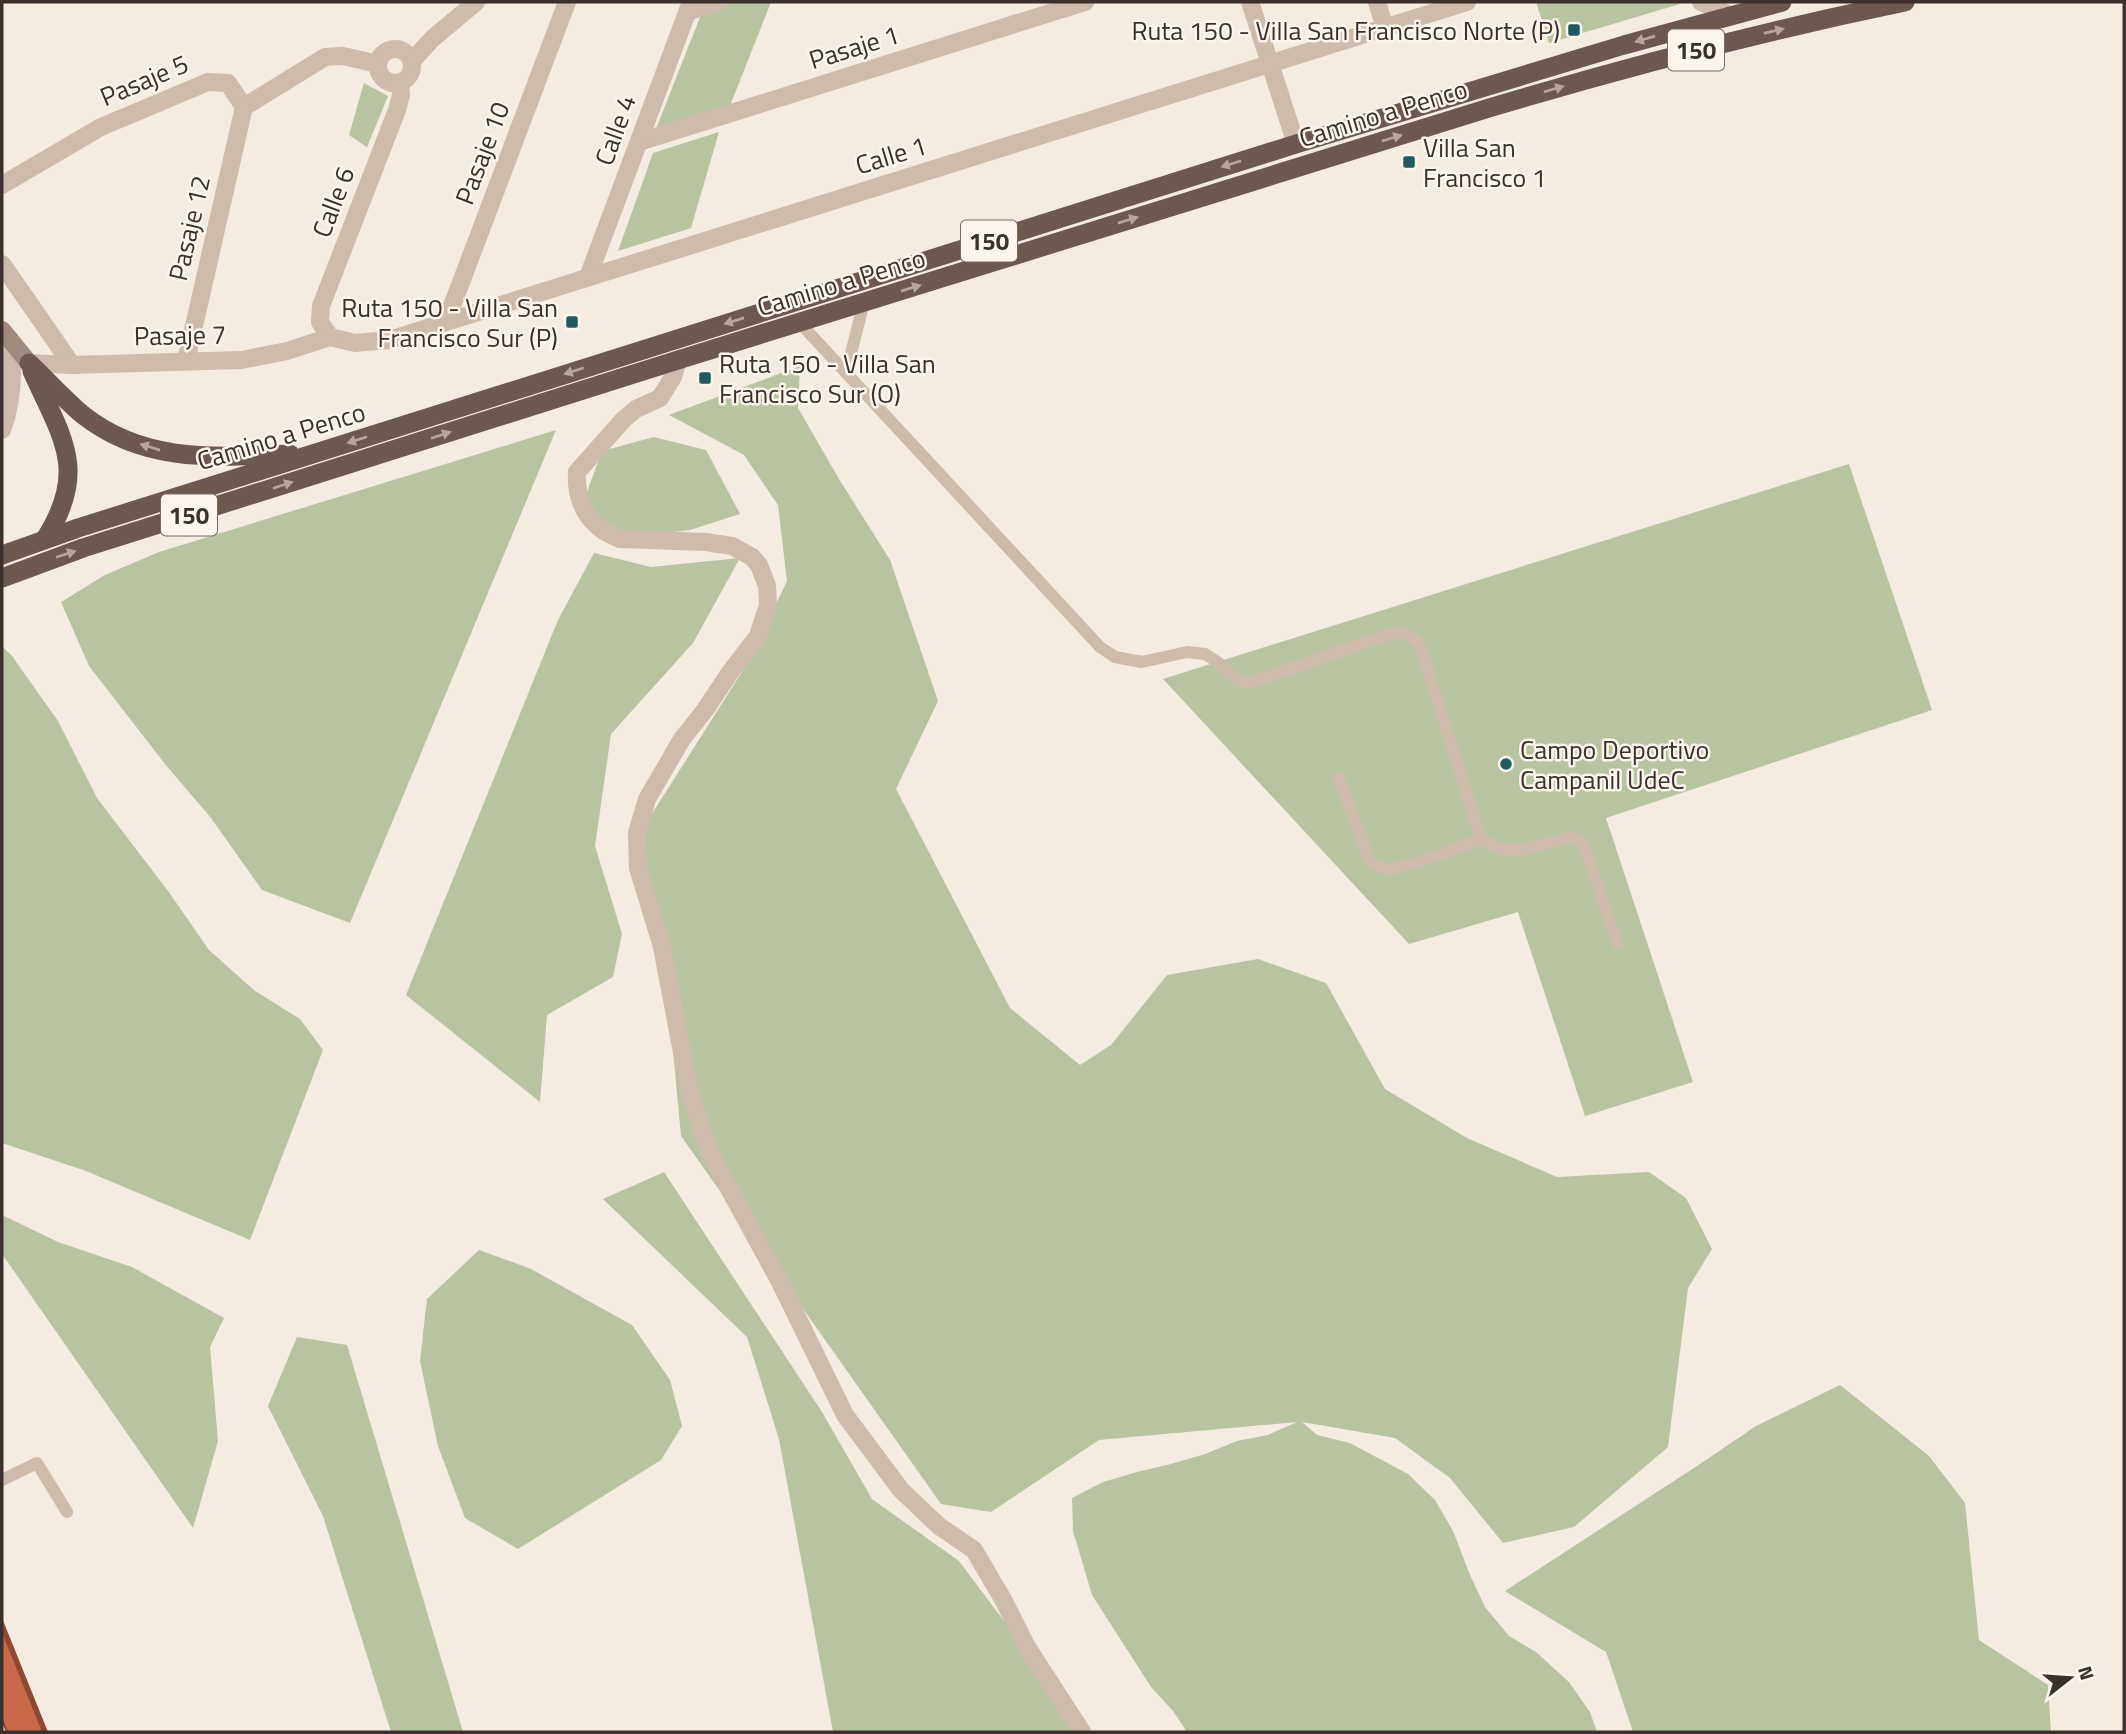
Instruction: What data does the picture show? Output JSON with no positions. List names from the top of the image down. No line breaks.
{"streets":{"highway":["150","Camino a Penco"],"street":["Pasaje 1","Pasaje 5","Calle 4","Pasaje 10","Calle 1","Calle 6","Pasaje 12","Pasaje 7"]},"crossings":[["Pasaje 1","Calle 4"],["Pasaje 5","Pasaje 12"],["Calle 4","Calle 1"],["Pasaje 10","Calle 1"],["Calle 1","Calle 6"],["Calle 1","Pasaje 7"],["Calle 6","Pasaje 7"],["Pasaje 12","Pasaje 7"]],"places":{"transit":["Ruta 150 - Villa San Francisco Norte (P)","Villa San Francisco 1","Ruta 150 - Villa San Francisco Sur (P)","Ruta 150 - Villa San Francisco Sur (O)"],"other":["Campo Deportivo Campanil UdeC"]},"north":"right"}
